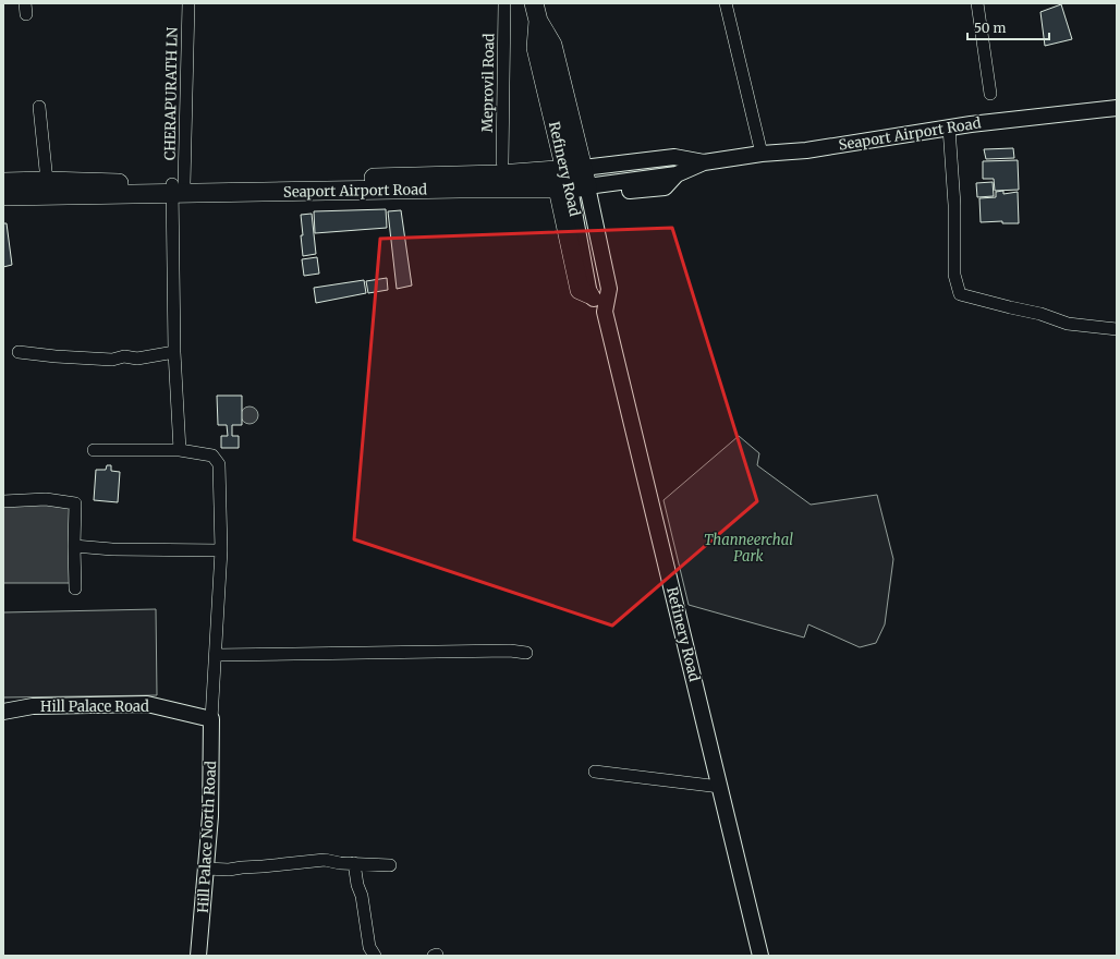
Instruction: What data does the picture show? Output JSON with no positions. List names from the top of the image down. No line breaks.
{"streets":{"highway":["Seaport Airport Road","Refinery Road"],"main road":["Hill Palace Road","Hill Palace North Road"],"street":["Meprovil Road","CHERAPURATH LN"]},"crossings":[["CHERAPURATH LN","Seaport Airport Road"],["Seaport Airport Road","Refinery Road"],["Hill Palace Road","Hill Palace North Road"]],"parks":["Thanneerchal Park"],"scale_bar":"50 m"}
